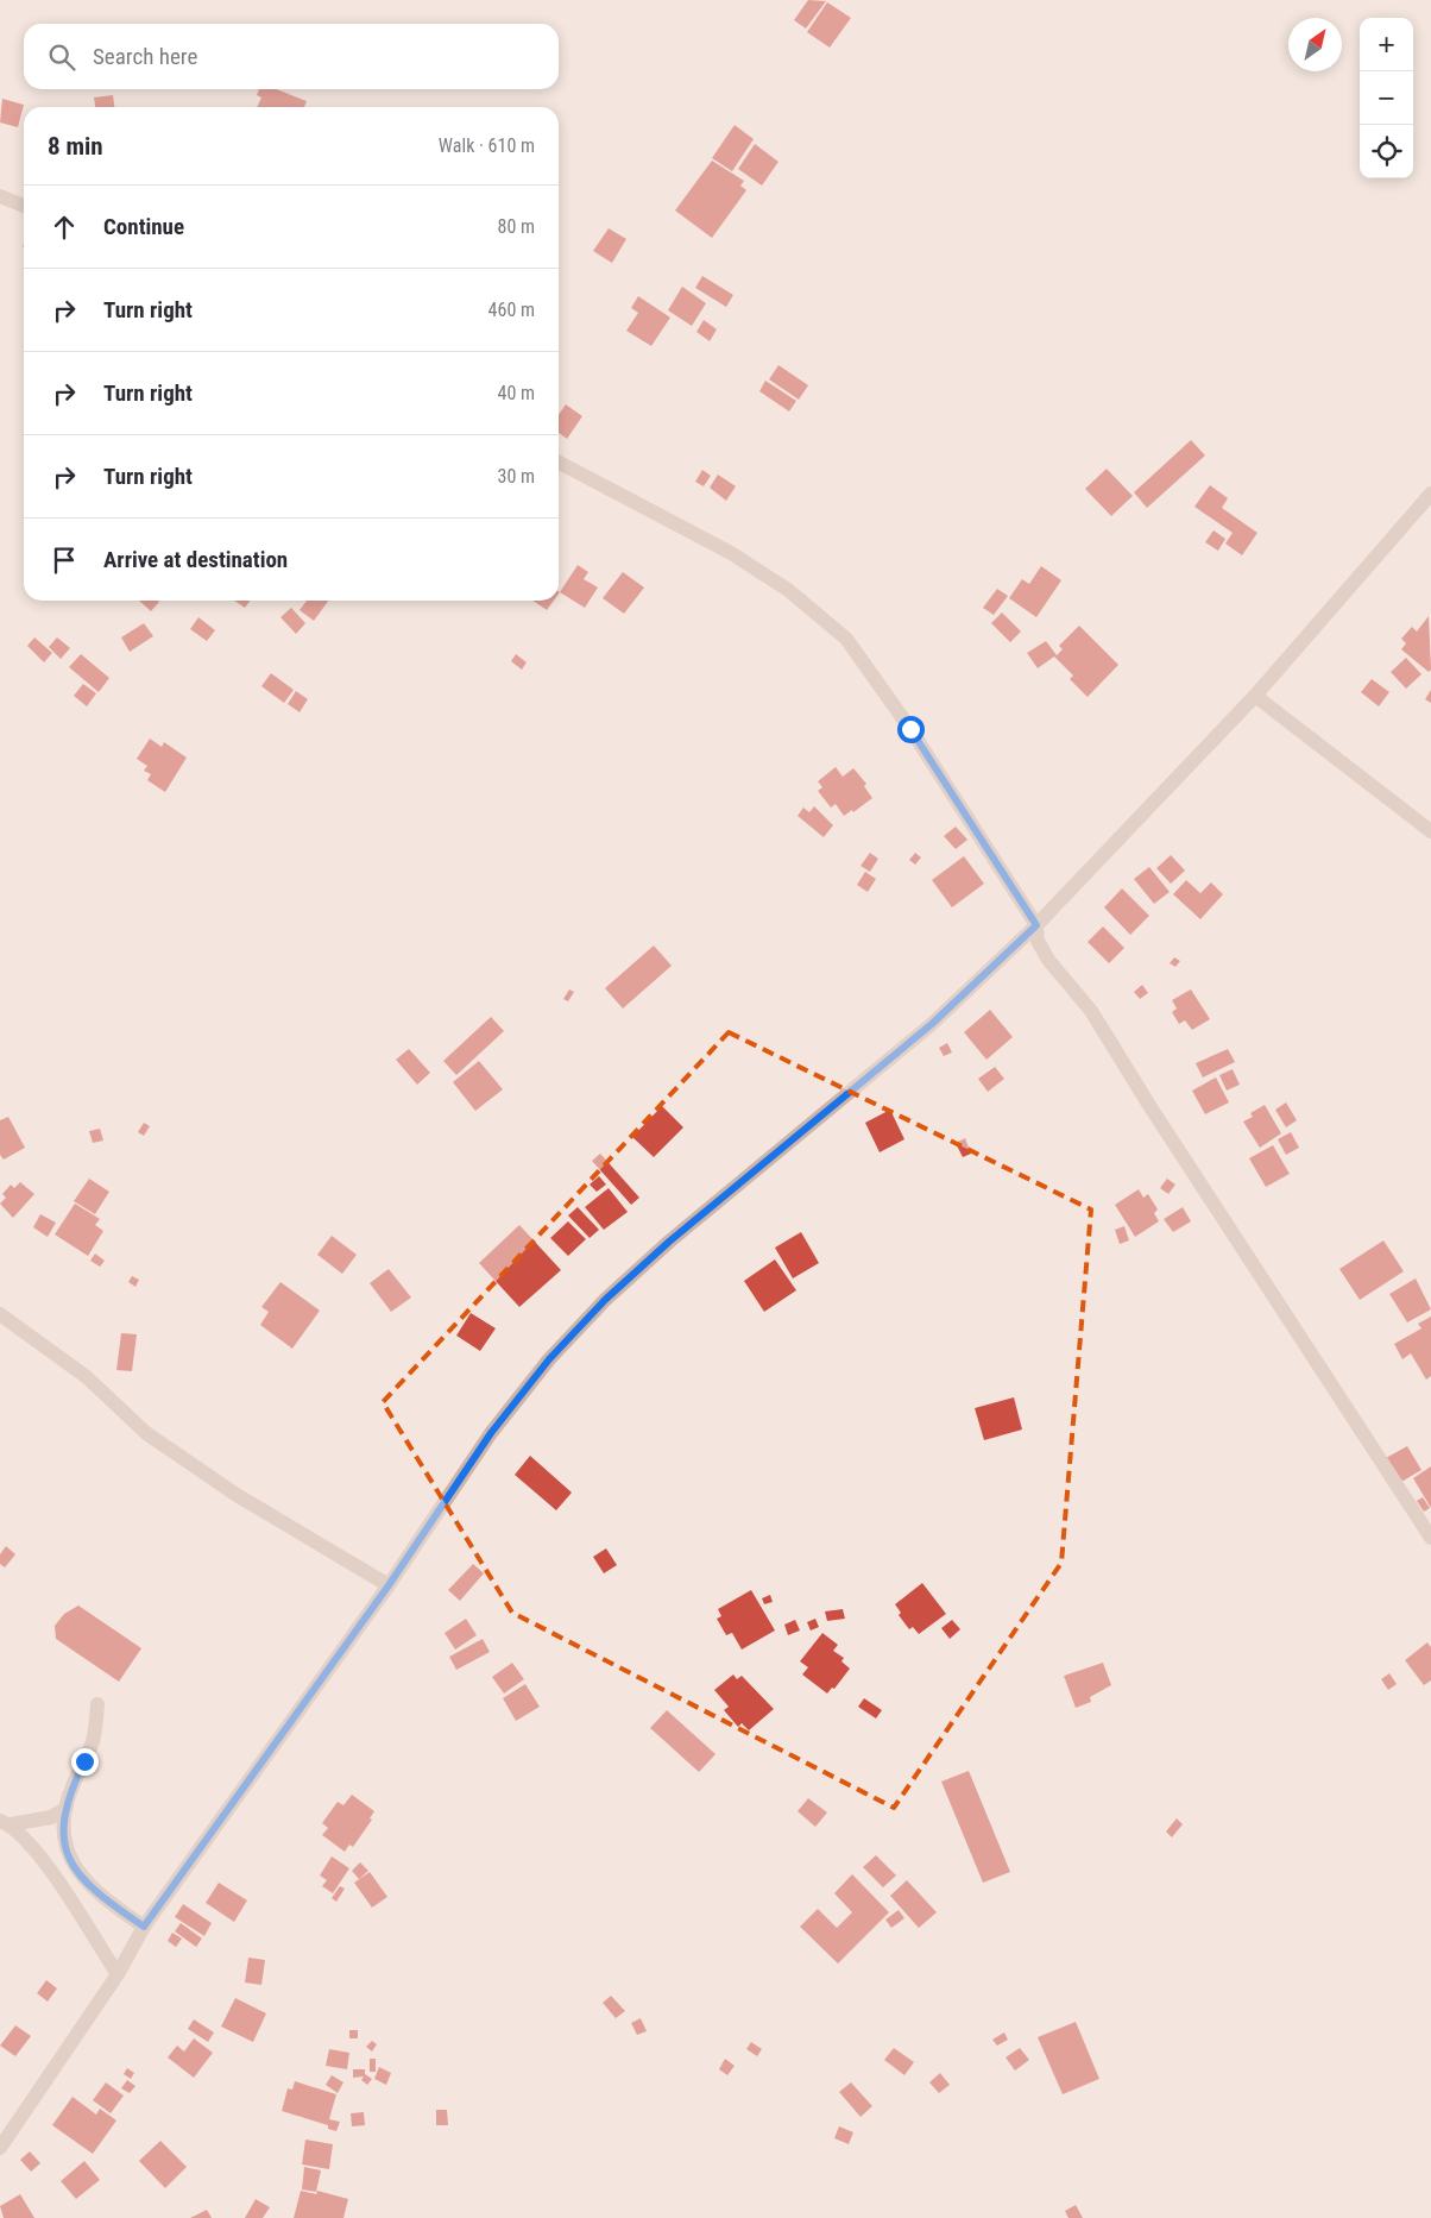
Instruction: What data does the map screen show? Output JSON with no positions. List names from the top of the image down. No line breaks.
{"north":"top right","page":{"map_buttons":["+","−"],"search":"Search here","heading":["8 min","Walk · 610 m"],"list":[["Continue","80 m"],["Turn right","460 m"],["Turn right","40 m"],["Turn right","30 m"],"Arrive at destination"]}}
